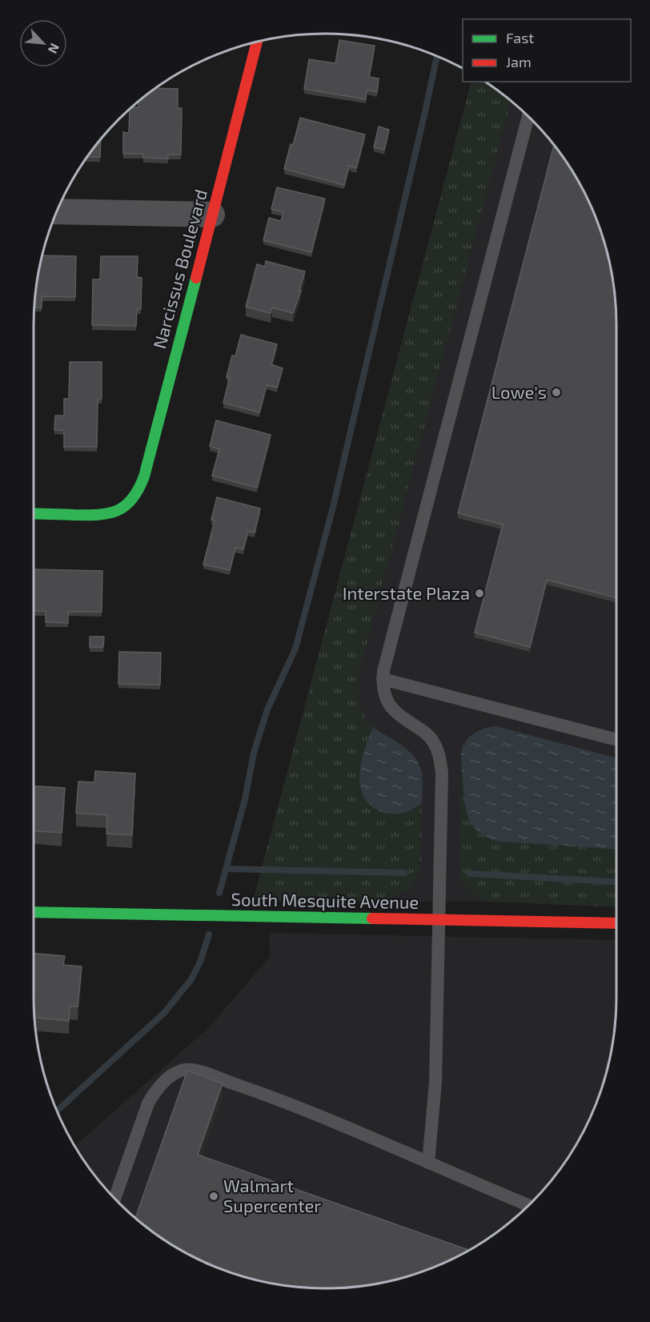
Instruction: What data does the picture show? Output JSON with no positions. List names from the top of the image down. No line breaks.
{"streets":{"street":["Narcissus Boulevard","South Mesquite Avenue"]},"places":["Lowe's","Interstate Plaza","Walmart Supercenter"],"legend":["Fast","Jam"],"north":"bottom right"}
